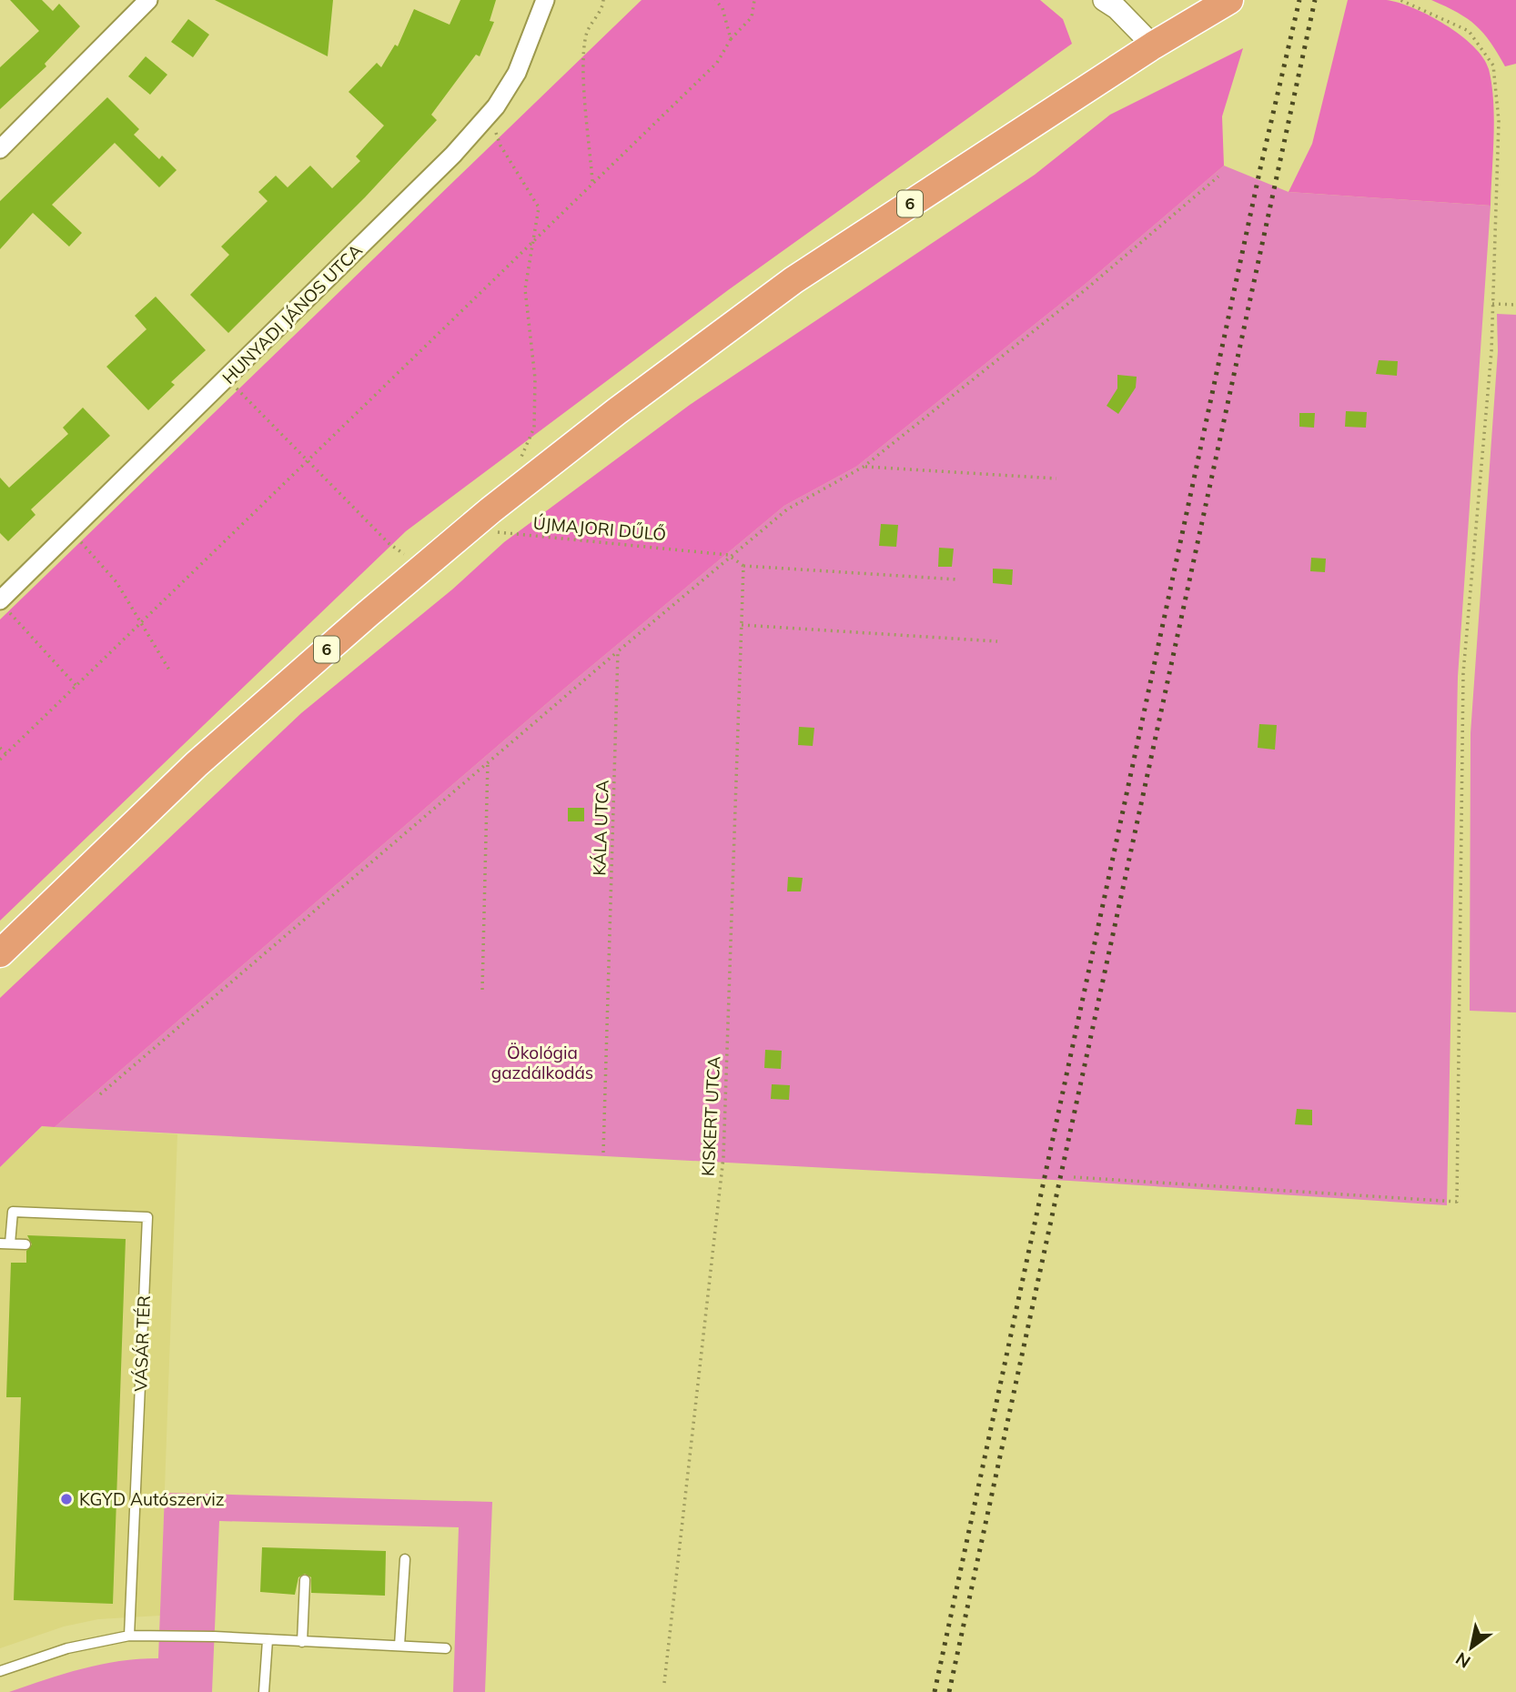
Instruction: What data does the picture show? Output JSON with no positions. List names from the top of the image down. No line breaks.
{"streets":{"main road":["6"],"street":["HUNYADI JÁNOS UTCA"],"lane":["VÁSÁR TÉR"],"path":["ÚJMAJORI DŰLŐ","KÁLA UTCA","KISKERT UTCA"]},"crossings":[["6","ÚJMAJORI DŰLŐ"]],"parks":["Ökológia gazdálkodás"],"places":["KGYD Autószerviz"],"north":"bottom left"}
